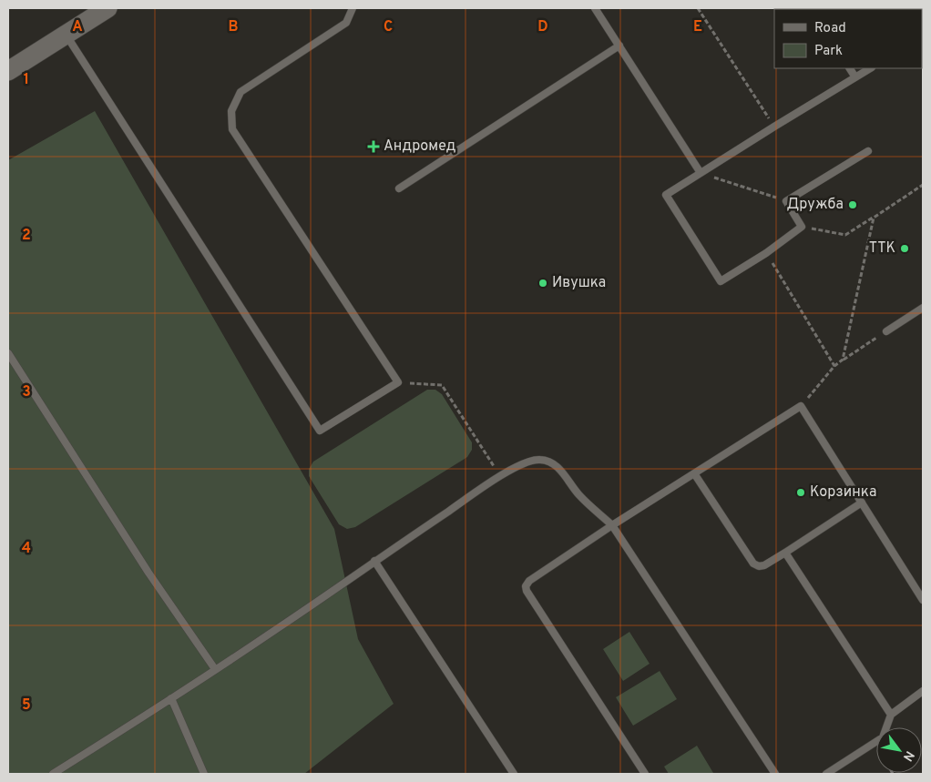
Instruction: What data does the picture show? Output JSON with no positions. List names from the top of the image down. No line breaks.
{"places":{"health":["Андромед"],"other":["Дружба","ТТК","Ивушка","Корзинка"]},"legend":["Road","Park"],"north":"bottom right","grid":{"columns":["A","B","C","D","E"],"rows":["1","2","3","4","5"]}}
